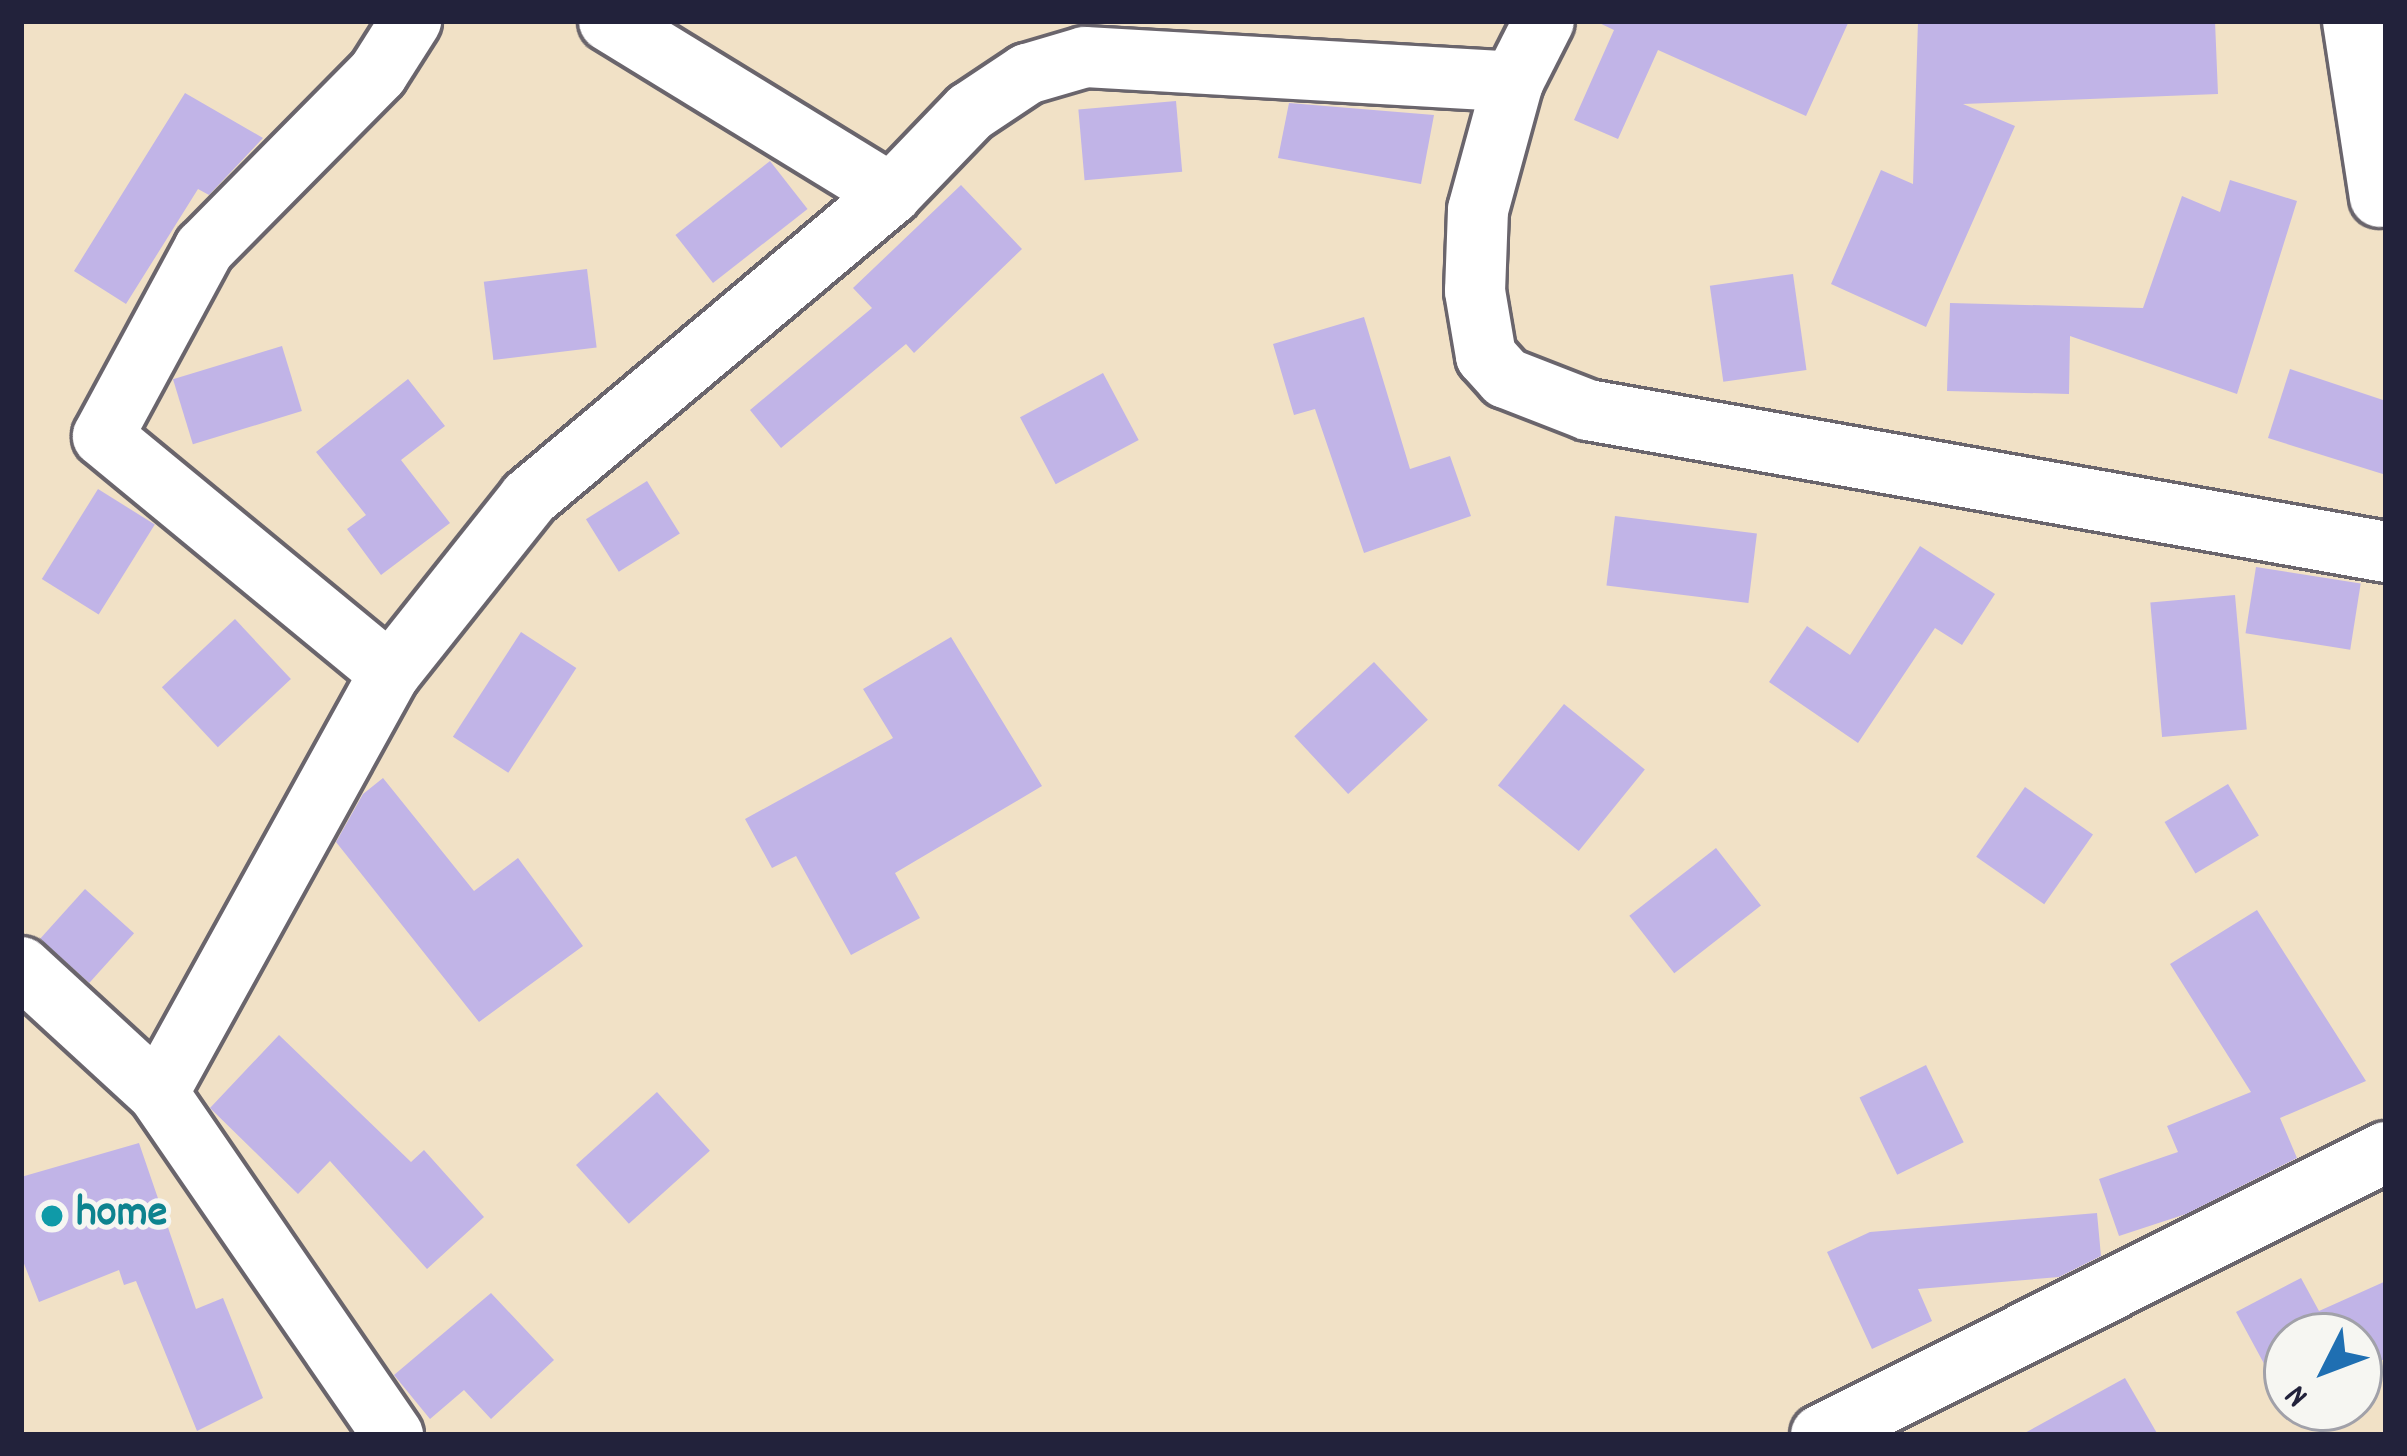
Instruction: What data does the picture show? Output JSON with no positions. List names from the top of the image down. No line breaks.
{"places":["home"],"north":"bottom left"}
